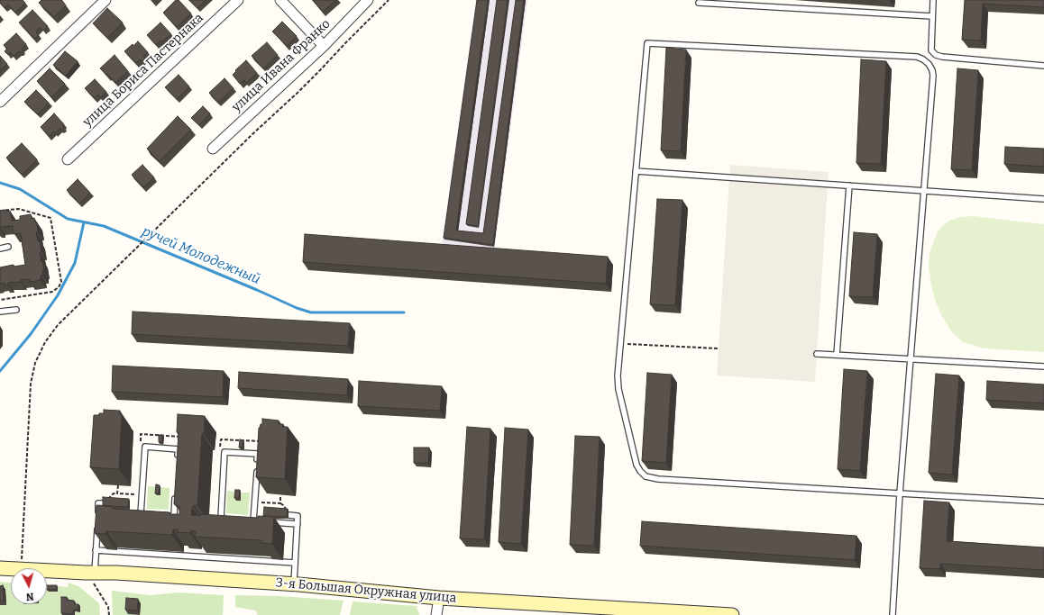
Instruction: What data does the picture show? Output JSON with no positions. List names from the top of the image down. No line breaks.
{"streets":{"street":["улица Ивана Франко","улица Бориса Пастернака","3-я Большая Окружная улица"]},"water":["ручей Молодежный"],"north":"bottom"}
